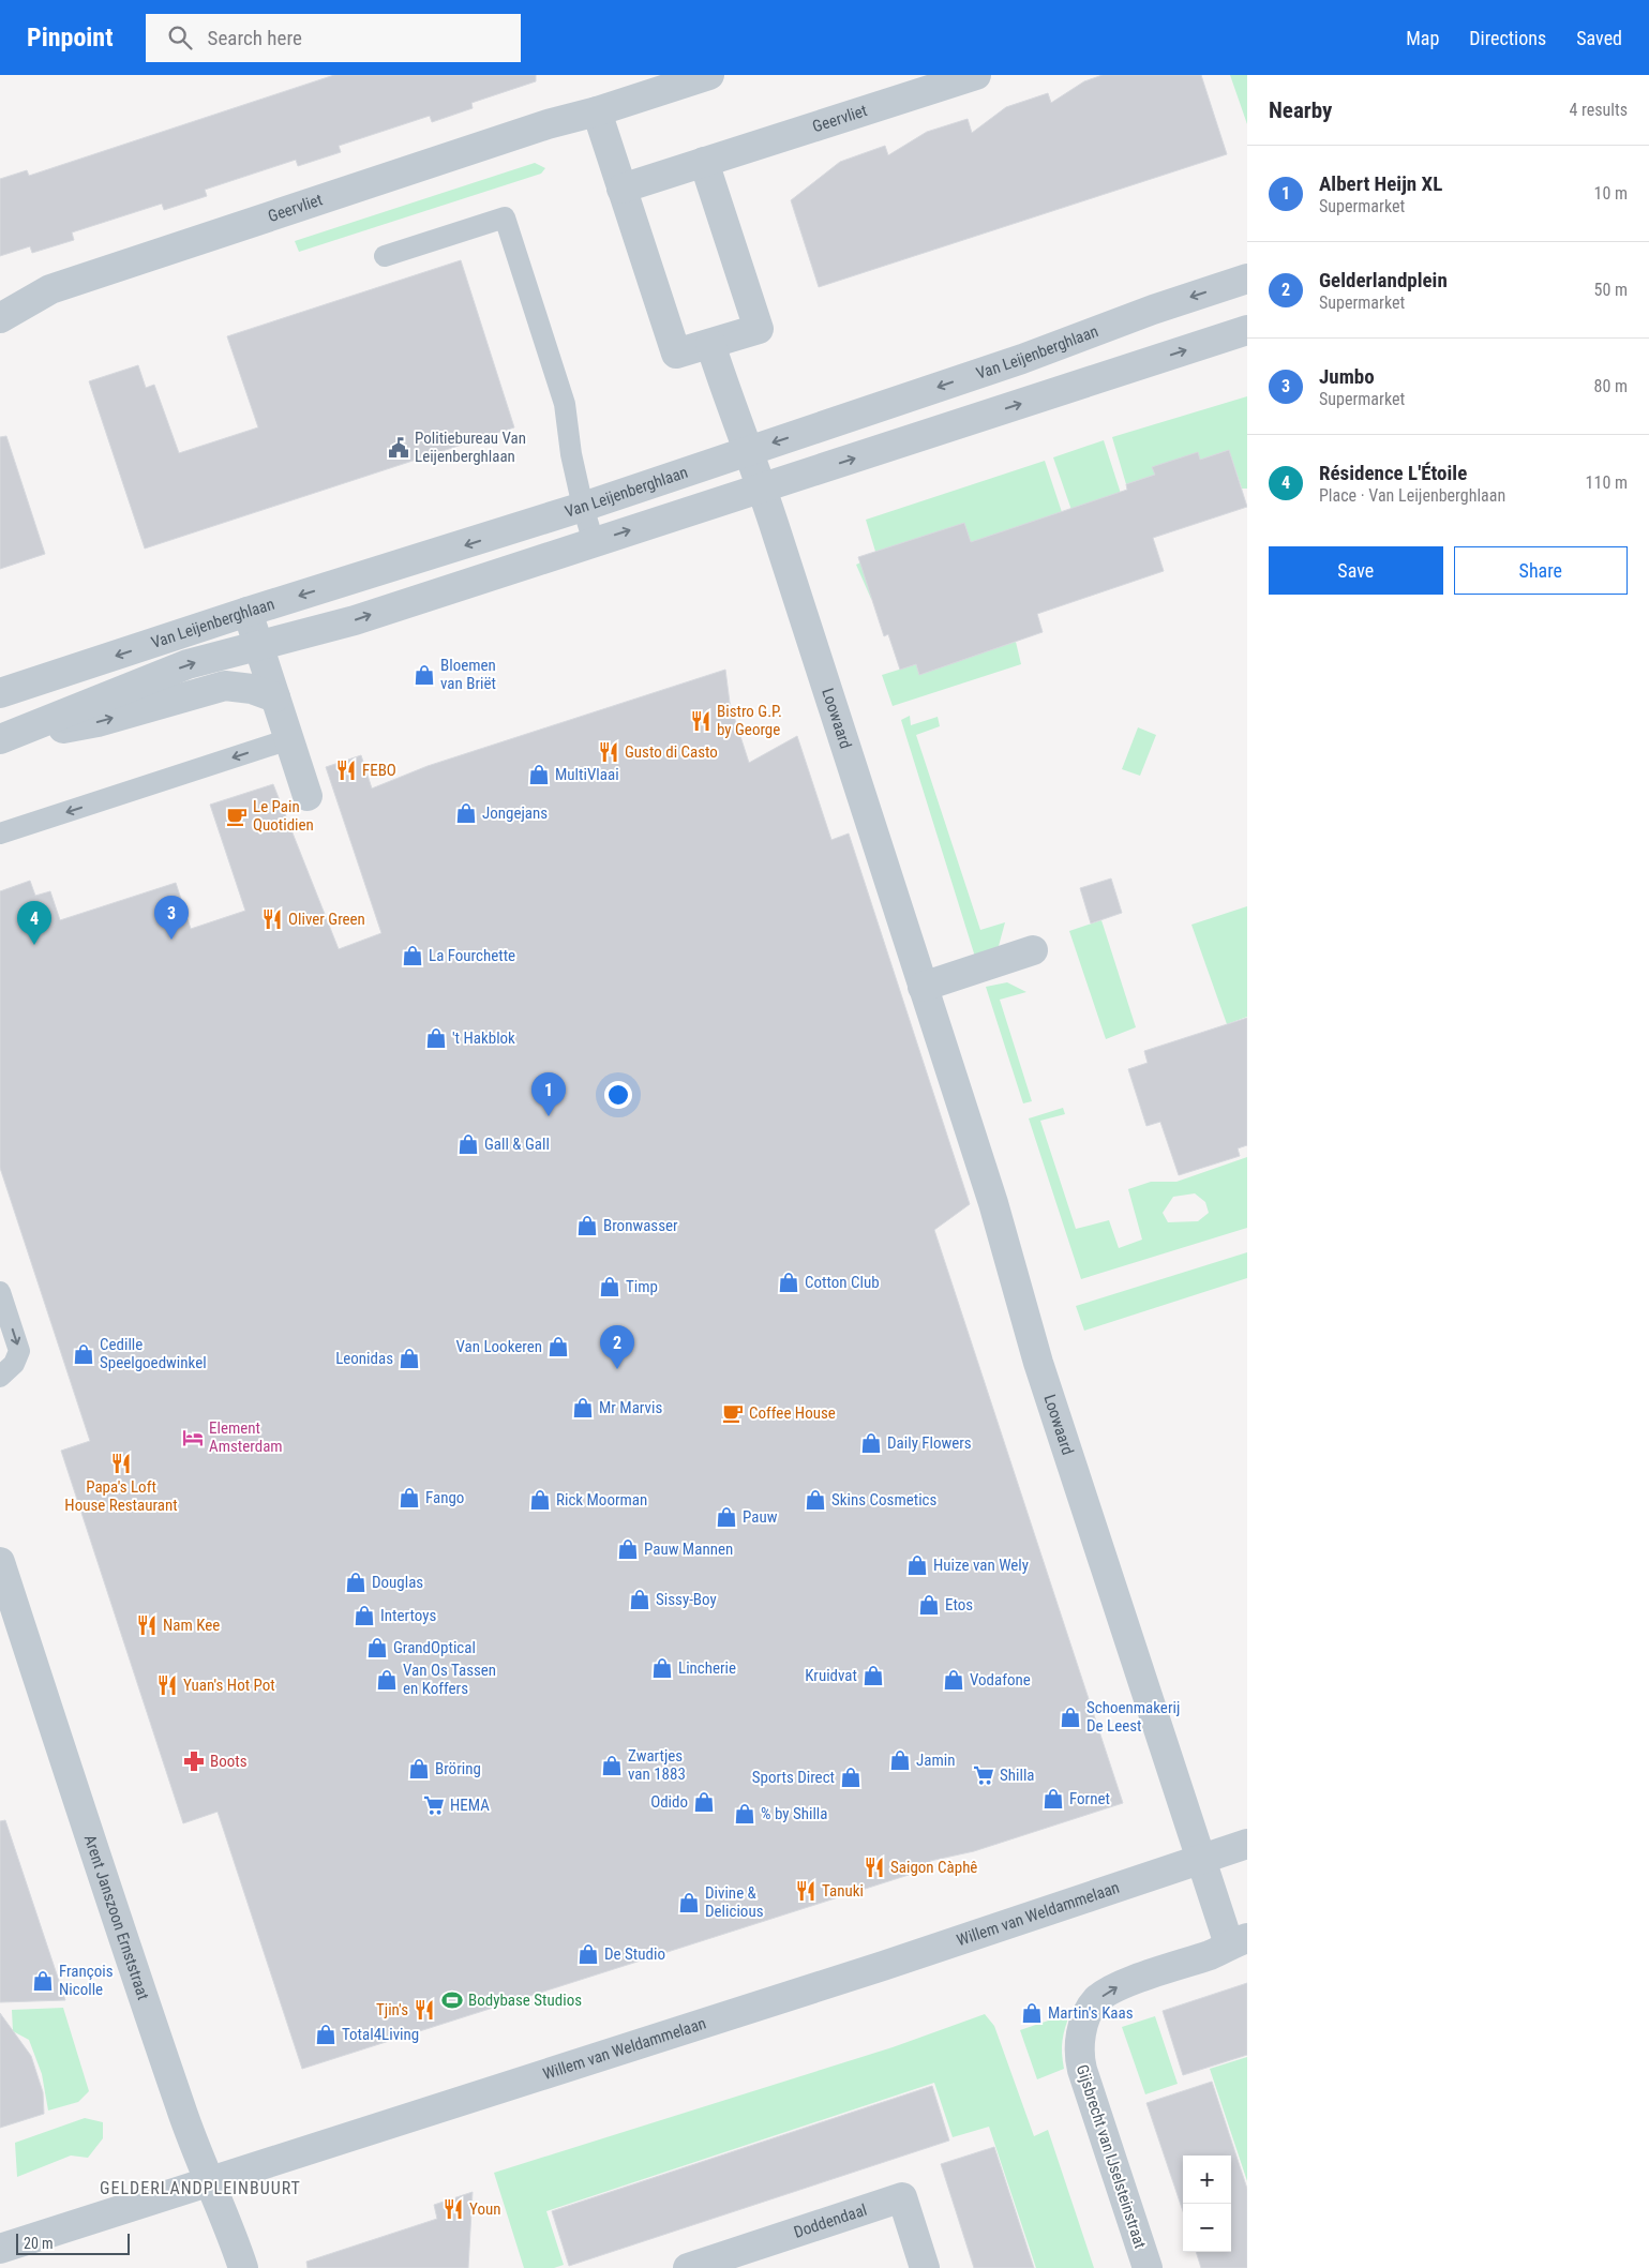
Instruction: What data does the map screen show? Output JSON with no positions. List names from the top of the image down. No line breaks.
{"streets":{"street":["Geervliet","Van Leijenberghlaan","Loowaard","Willem van Weldammelaan","Arent Janszoon Ernststraat","Gijsbrecht van IJselsteinstraat","Doddendaal"]},"crossings":[["Van Leijenberghlaan","Loowaard"],["Loowaard","Willem van Weldammelaan"],["Loowaard","Gijsbrecht van IJselsteinstraat"],["Willem van Weldammelaan","Arent Janszoon Ernststraat"]],"districts":["GELDERLANDPLEINBUURT"],"places":{"public building":["Politiebureau Van Leijenberghlaan"],"shop":["Bloemen van Briët","MultiVlaai","Jongejans","La Fourchette","'t Hakblok","Gall & Gall","Bronwasser","Cotton Club","Timp","Van Lookeren","Cedille Speelgoedwinkel","Leonidas","Mr Marvis","Daily Flowers","Fango","Rick Moorman","Skins Cosmetics","Pauw","Pauw Mannen","Huize van Wely","Douglas","Sissy-Boy","Etos","Intertoys","GrandOptical","Lincherie","Kruidvat","Van Os Tassen en Koffers","Vodafone","Schoenmakerij De Leest","Jamin","Zwartjes van 1883","Bröring","Sports Direct","Fornet","Odido","% by Shilla","Divine & Delicious","De Studio","François Nicolle","Martin's Kaas","Total4Living"],"restaurant":["Bistro G.P. by George","Gusto di Casto","FEBO","Oliver Green","Papa's Loft House Restaurant","Nam Kee","Yuan's Hot Pot","Saigon Càphê","Tanuki","Tjin's","Youn"],"cafe":["Le Pain Quotidien","Coffee House"],"hotel":["Element Amsterdam"],"pharmacy":["Boots"],"supermarket":["Shilla","HEMA"],"sports":["Bodybase Studios"]},"scale_bar":"20 m","page":{"header":"Pinpoint","search":"Search here","nav":["Map","Directions","Saved"],"heading":["Nearby","4 results"],"list":[{"mark":"1","name":"Albert Heijn XL","note":"Supermarket","value":"10 m"},{"mark":"2","name":"Gelderlandplein","note":"Supermarket","value":"50 m"},{"mark":"3","name":"Jumbo","note":"Supermarket","value":"80 m"},{"mark":"4","name":"Résidence L'Étoile","note":"Place · Van Leijenberghlaan","value":"110 m"}],"buttons":["Save","Share"],"pins":["3","4","1","2"],"map_buttons":["+","−"],"scale":"20 m"}}
